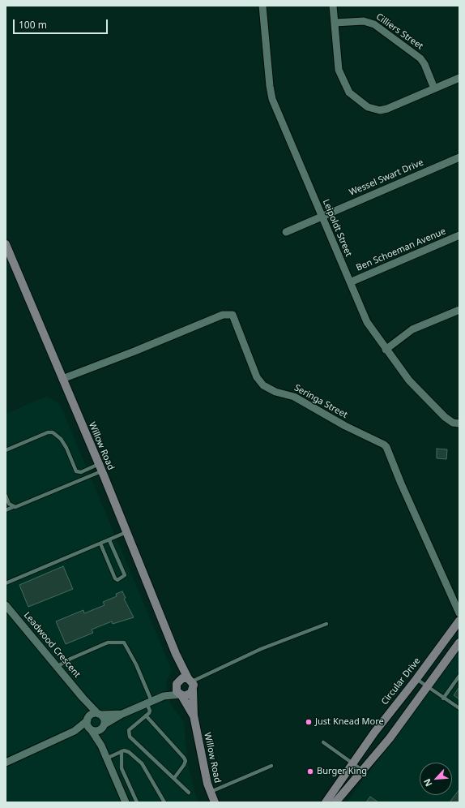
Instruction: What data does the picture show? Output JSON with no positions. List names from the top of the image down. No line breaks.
{"streets":{"street":["Cilliers Street","Wessel Swart Drive","Leipoldt Street","Ben Schoeman Avenue","Seringa Street","Willow Road","Leadwood Crescent","Circular Drive"]},"crossings":[["Wessel Swart Drive","Leipoldt Street"],["Leipoldt Street","Ben Schoeman Avenue"],["Seringa Street","Willow Road"]],"places":["Just Knead More","Burger King"],"scale_bar":"100 m","north":"bottom left"}
